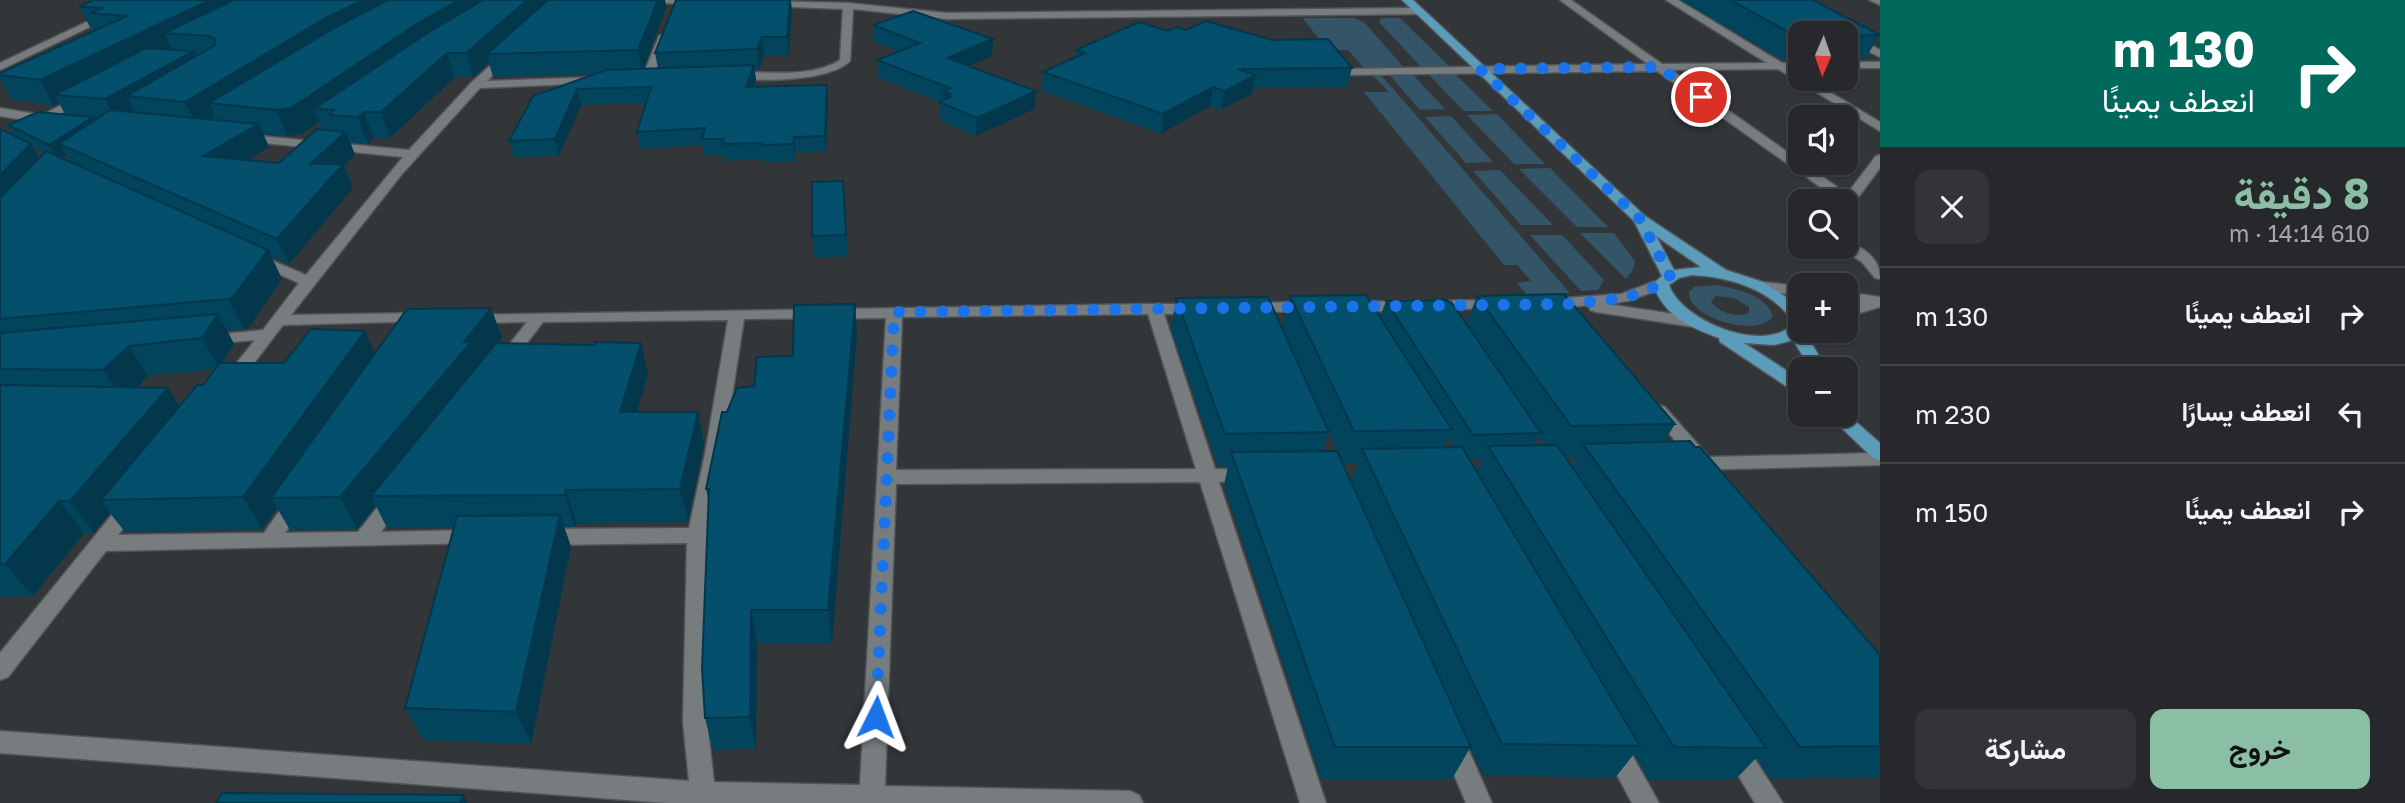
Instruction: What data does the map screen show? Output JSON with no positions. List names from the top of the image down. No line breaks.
{"north":"bottom","page":{"turn":["130 m","انعطف يمينًا"],"map_buttons":["+","−"],"heading":["8 دقيقة","610 m · 14:14"],"list":[{"name":"انعطف يمينًا","value":"130 m"},{"name":"انعطف يسارًا","value":"230 m"},{"name":"انعطف يمينًا","value":"150 m"}],"buttons":["خروج","مشاركة"]}}
